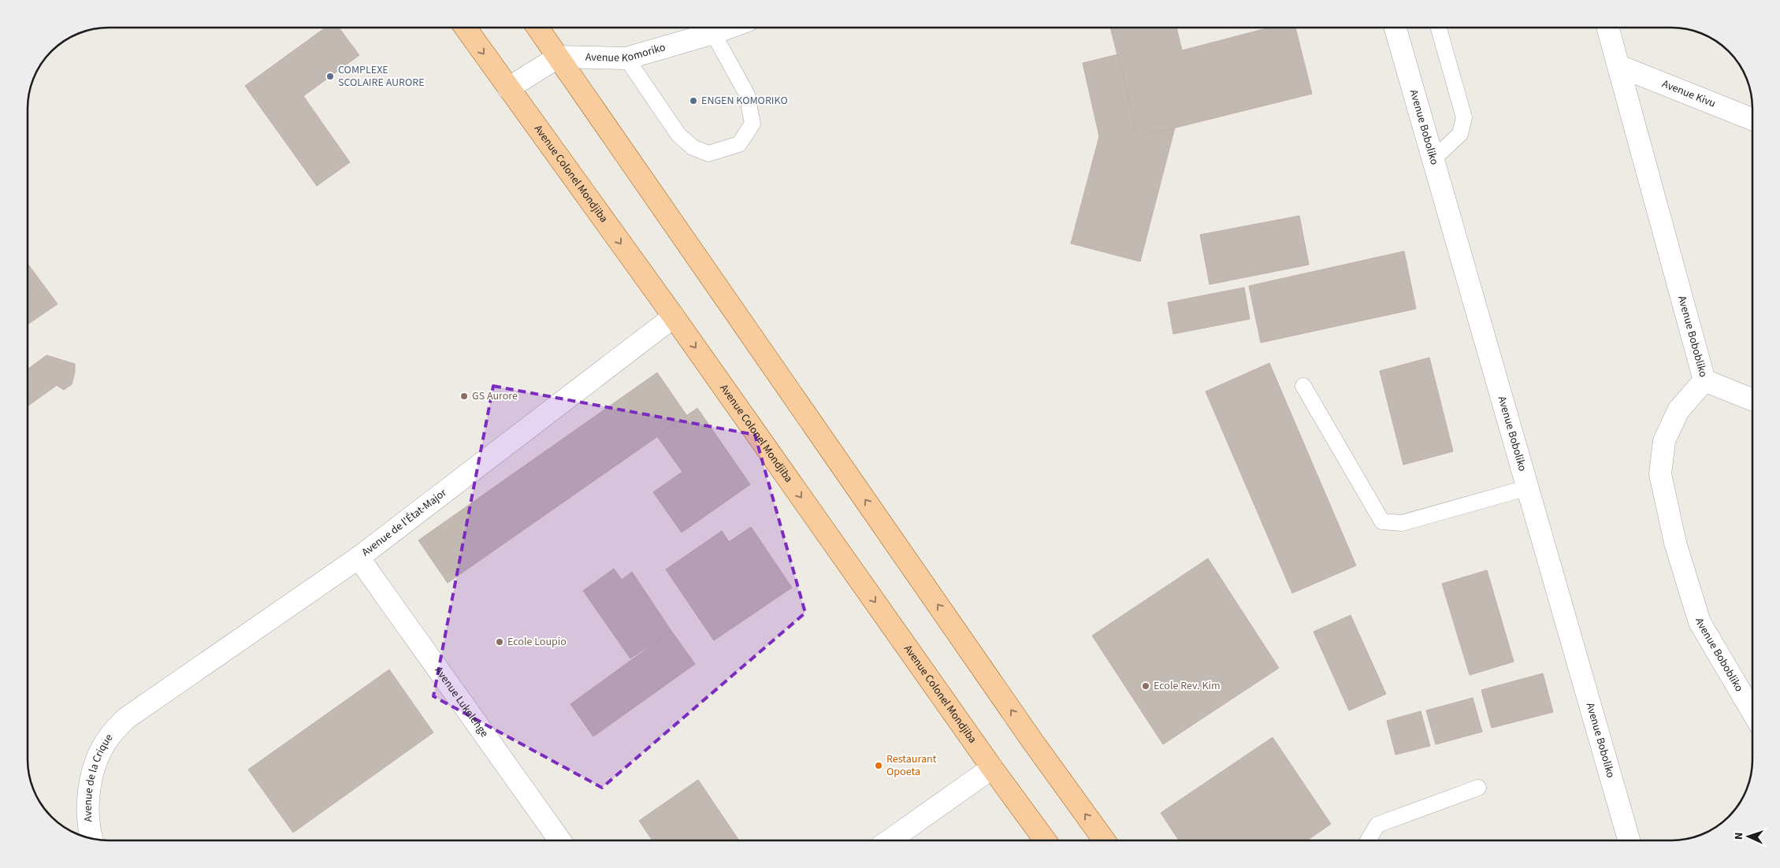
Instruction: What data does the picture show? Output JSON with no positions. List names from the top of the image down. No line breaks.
{"streets":{"main road":["Avenue Colonel Mondjiba"],"street":["Avenue Komoriko","Avenue Kivu","Avenue Boboliko","Avenue Bobobliko","Avenue de l'État-Major","Avenue Lukelenge","Avenue de la Crique"]},"crossings":[["Avenue Kivu","Avenue Bobobliko"],["Avenue Colonel Mondjiba","Avenue de l'État-Major"],["Avenue de l'État-Major","Avenue Lukelenge"],["Avenue de l'État-Major","Avenue de la Crique"]],"places":["COMPLEXE SCOLAIRE AURORE","ENGEN KOMORIKO","GS Aurore","Ecole Loupio","Ecole Rev. Kim","Restaurant Opoeta"],"north":"left"}
